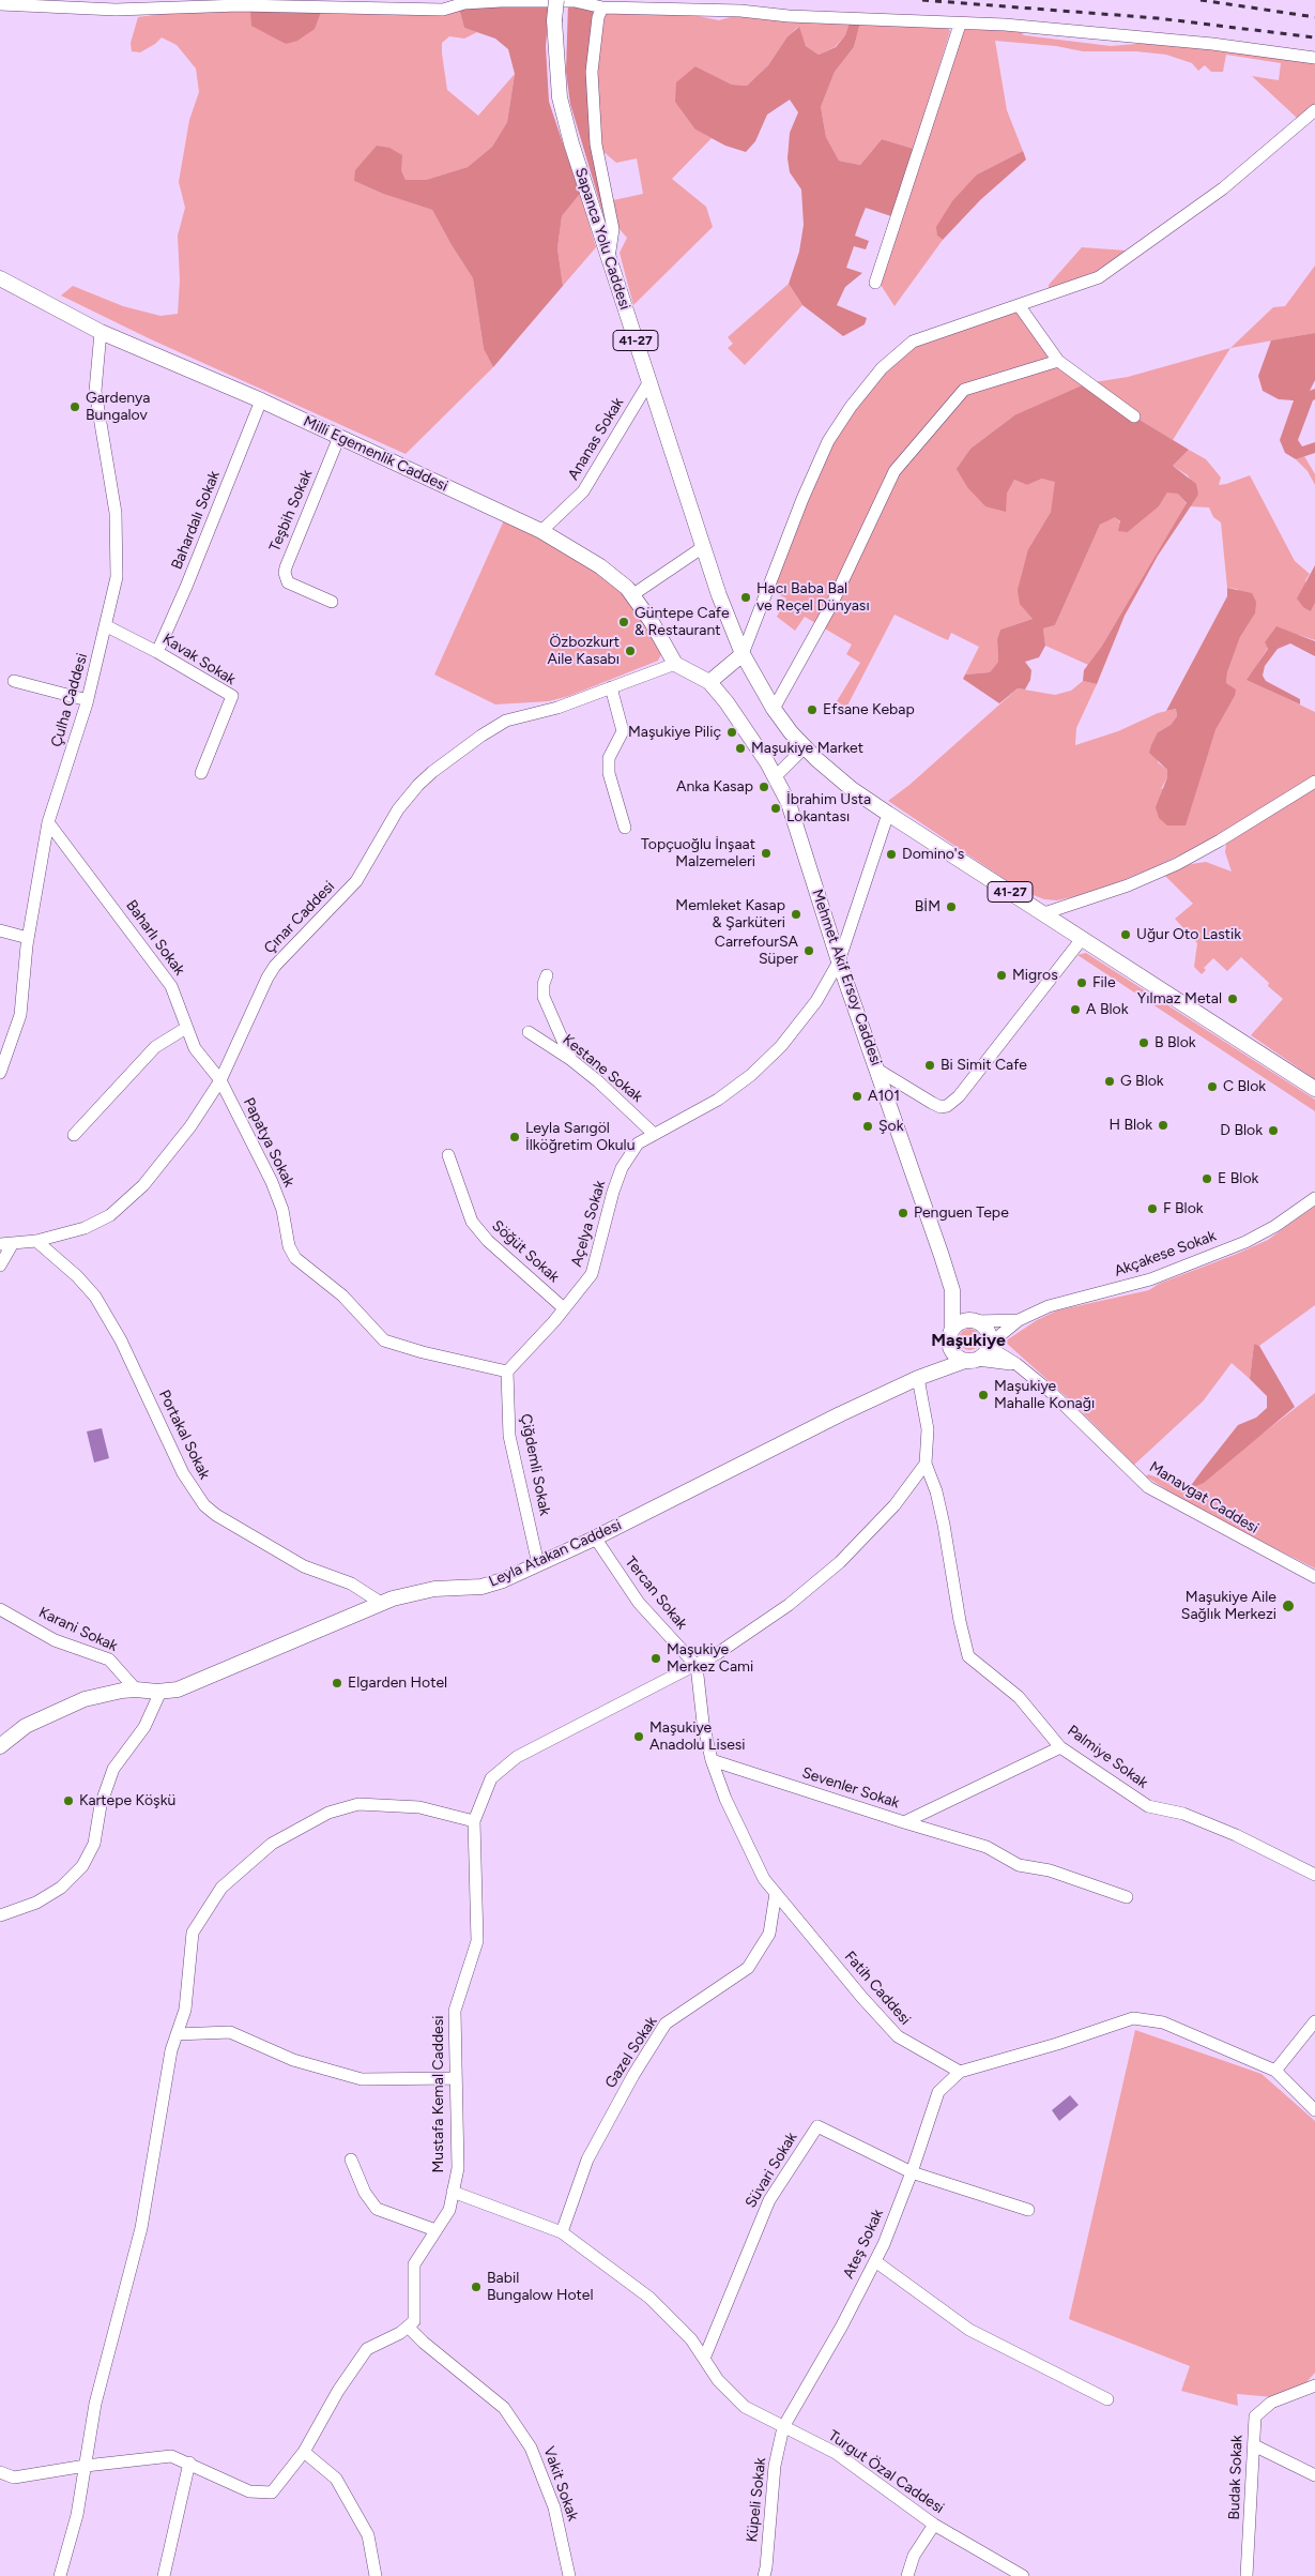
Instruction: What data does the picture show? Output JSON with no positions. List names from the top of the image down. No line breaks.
{"streets":{"main road":["Sapanca Yolu Caddesi","41-27","Milli Egemenlik Caddesi","Mehmet Akif Ersoy Caddesi","Leyla Atakan Caddesi"],"street":["Ananas Sokak","Teşbih Sokak","Bahardalı Sokak","Kavak Sokak","Çulha Caddesi","Çınar Caddesi","Baharlı Sokak","Kestane Sokak","Papatya Sokak","Açelya Sokak","Söğüt Sokak","Akçakese Sokak","Portakal Sokak","Çiğdemli Sokak","Manavgat Caddesi","Tercan Sokak","Karani Sokak","Palmiye Sokak","Sevenler Sokak","Fatih Caddesi","Gazel Sokak","Mustafa Kemal Caddesi","Süvari Sokak","Ateş Sokak","Turgut Özal Caddesi","Budak Sokak","Vakit Sokak","Küpeli Sokak"]},"crossings":[["Sapanca Yolu Caddesi","41-27"],["Sapanca Yolu Caddesi","Ananas Sokak"],["41-27","Açelya Sokak"],["Ananas Sokak","Milli Egemenlik Caddesi"],["Milli Egemenlik Caddesi","Teşbih Sokak"],["Milli Egemenlik Caddesi","Bahardalı Sokak"],["Milli Egemenlik Caddesi","Çulha Caddesi"],["Milli Egemenlik Caddesi","Çınar Caddesi"],["Bahardalı Sokak","Kavak Sokak"],["Kavak Sokak","Çulha Caddesi"],["Çulha Caddesi","Baharlı Sokak"],["Çınar Caddesi","Baharlı Sokak"],["Çınar Caddesi","Papatya Sokak"],["Çınar Caddesi","Portakal Sokak"],["Baharlı Sokak","Papatya Sokak"],["Mehmet Akif Ersoy Caddesi","Açelya Sokak"],["Kestane Sokak","Açelya Sokak"],["Papatya Sokak","Açelya Sokak"],["Papatya Sokak","Çiğdemli Sokak"],["Açelya Sokak","Söğüt Sokak"],["Açelya Sokak","Çiğdemli Sokak"],["Portakal Sokak","Leyla Atakan Caddesi"],["Çiğdemli Sokak","Leyla Atakan Caddesi"],["Leyla Atakan Caddesi","Tercan Sokak"],["Leyla Atakan Caddesi","Karani Sokak"],["Tercan Sokak","Fatih Caddesi"],["Tercan Sokak","Mustafa Kemal Caddesi"],["Palmiye Sokak","Sevenler Sokak"],["Palmiye Sokak","Mustafa Kemal Caddesi"],["Sevenler Sokak","Fatih Caddesi"],["Fatih Caddesi","Gazel Sokak"],["Fatih Caddesi","Mustafa Kemal Caddesi"],["Fatih Caddesi","Ateş Sokak"],["Gazel Sokak","Turgut Özal Caddesi"],["Mustafa Kemal Caddesi","Turgut Özal Caddesi"],["Mustafa Kemal Caddesi","Vakit Sokak"],["Süvari Sokak","Ateş Sokak"],["Süvari Sokak","Turgut Özal Caddesi"],["Ateş Sokak","Turgut Özal Caddesi"],["Ateş Sokak","Küpeli Sokak"],["Turgut Özal Caddesi","Küpeli Sokak"]],"districts":["Maşukiye"],"places":["Gardenya Bungalov","Hacı Baba Bal ve Reçel Dünyası","Güntepe Cafe & Restaurant","Özbozkurt Aile Kasabı","Efsane Kebap","Maşukiye Piliç","Maşukiye Market","Anka Kasap","İbrahim Usta Lokantası","Topçuoğlu İnşaat Malzemeleri","Domino's","BİM","Memleket Kasap & Şarküteri","Uğur Oto Lastik","CarrefourSA Süper","Migros","File","Yılmaz Metal","A Blok","B Blok","Bi Simit Cafe","G Blok","C Blok","A101","H Blok","Şok","D Blok","Leyla Sarıgöl İlköğretim Okulu","E Blok","F Blok","Penguen Tepe","Maşukiye Mahalle Konağı","Maşukiye Aile Sağlık Merkezi","Maşukiye Merkez Cami","Elgarden Hotel","Maşukiye Anadolu Lisesi","Kartepe Köşkü","Babil Bungalow Hotel"]}
